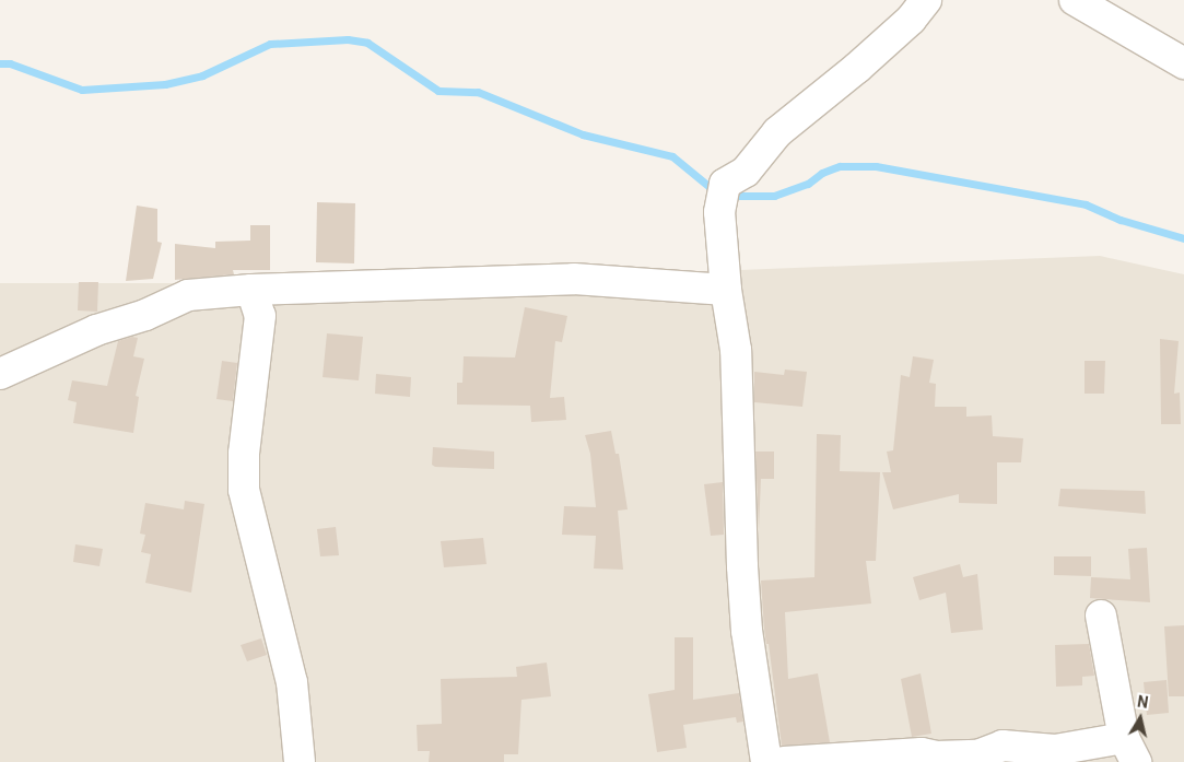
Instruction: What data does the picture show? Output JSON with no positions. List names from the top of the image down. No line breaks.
{"north":"top"}
